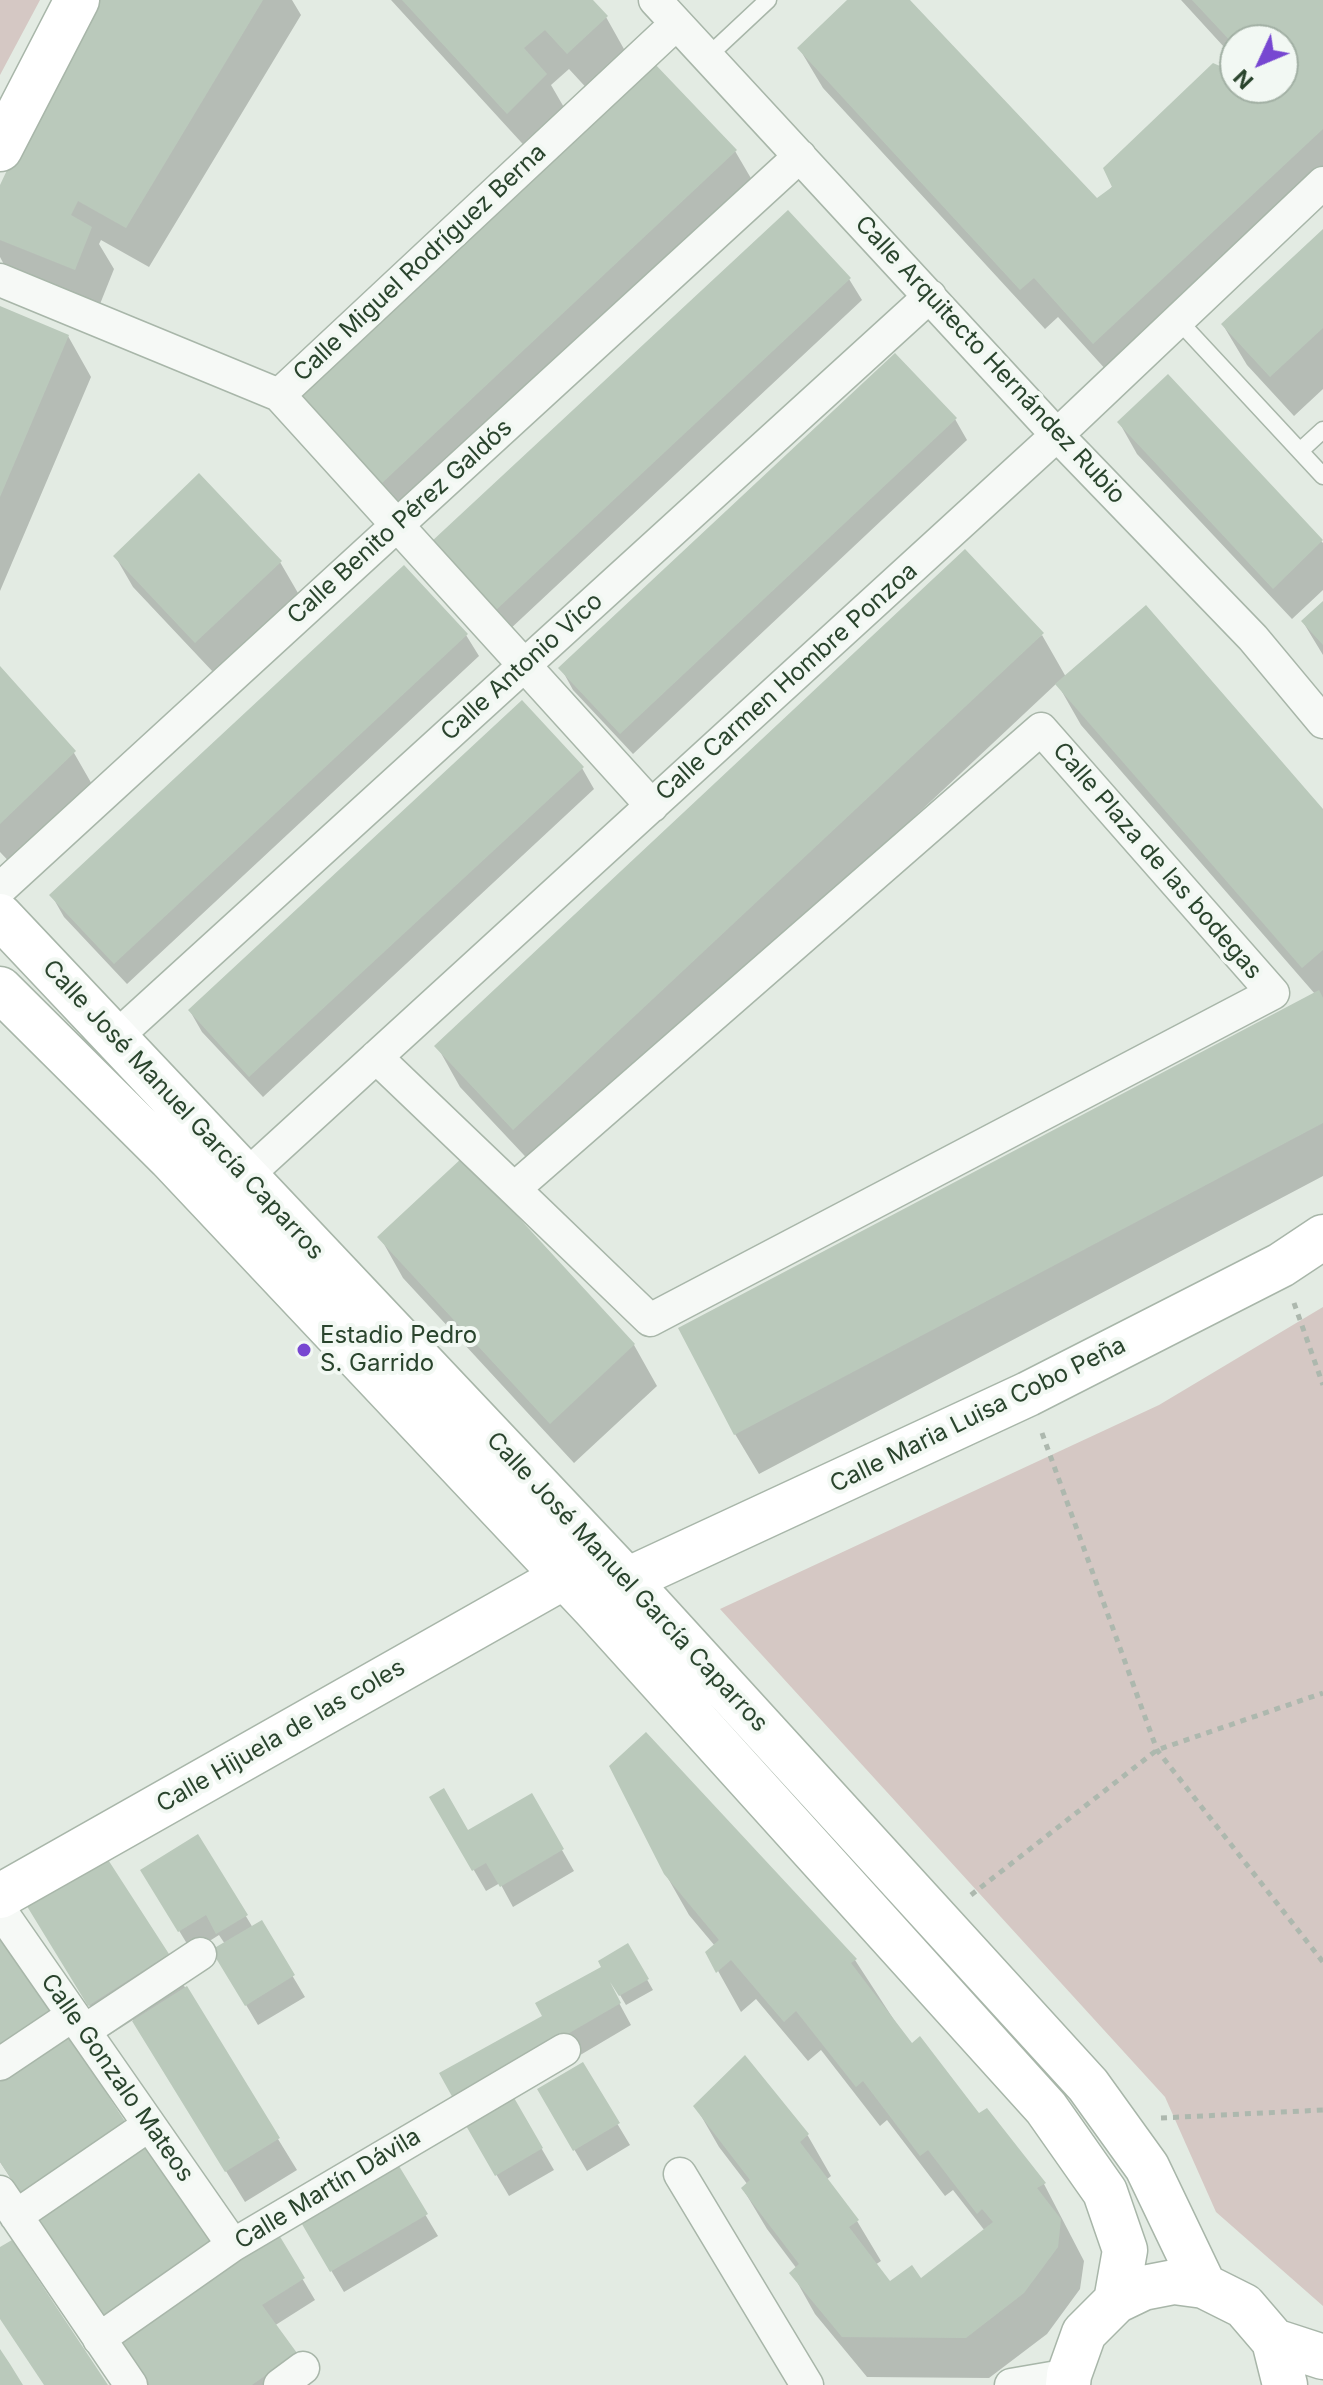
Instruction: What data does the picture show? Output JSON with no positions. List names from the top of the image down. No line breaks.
{"streets":{"street":["Calle Miguel Rodríguez Berna","Calle Arquitecto Hernández Rubio","Calle Benito Pérez Galdós","Calle Antonio Vico","Calle Carmen Hombre Ponzoa","Calle Plaza de las bodegas","Calle José Manuel García Caparros","Calle Maria Luisa Cobo Peña","Calle Hijuela de las coles","Calle Gonzalo Mateos","Calle Martín Dávila"]},"crossings":[["Calle Miguel Rodríguez Berna","Calle Arquitecto Hernández Rubio"],["Calle Arquitecto Hernández Rubio","Calle Benito Pérez Galdós"],["Calle Arquitecto Hernández Rubio","Calle Antonio Vico"],["Calle Arquitecto Hernández Rubio","Calle Carmen Hombre Ponzoa"],["Calle Antonio Vico","Calle José Manuel García Caparros"],["Calle Carmen Hombre Ponzoa","Calle Plaza de las bodegas"],["Calle Carmen Hombre Ponzoa","Calle José Manuel García Caparros"],["Calle José Manuel García Caparros","Calle Maria Luisa Cobo Peña"],["Calle José Manuel García Caparros","Calle Hijuela de las coles"],["Calle Gonzalo Mateos","Calle Martín Dávila"]],"places":["Estadio Pedro S. Garrido"],"north":"bottom left"}
